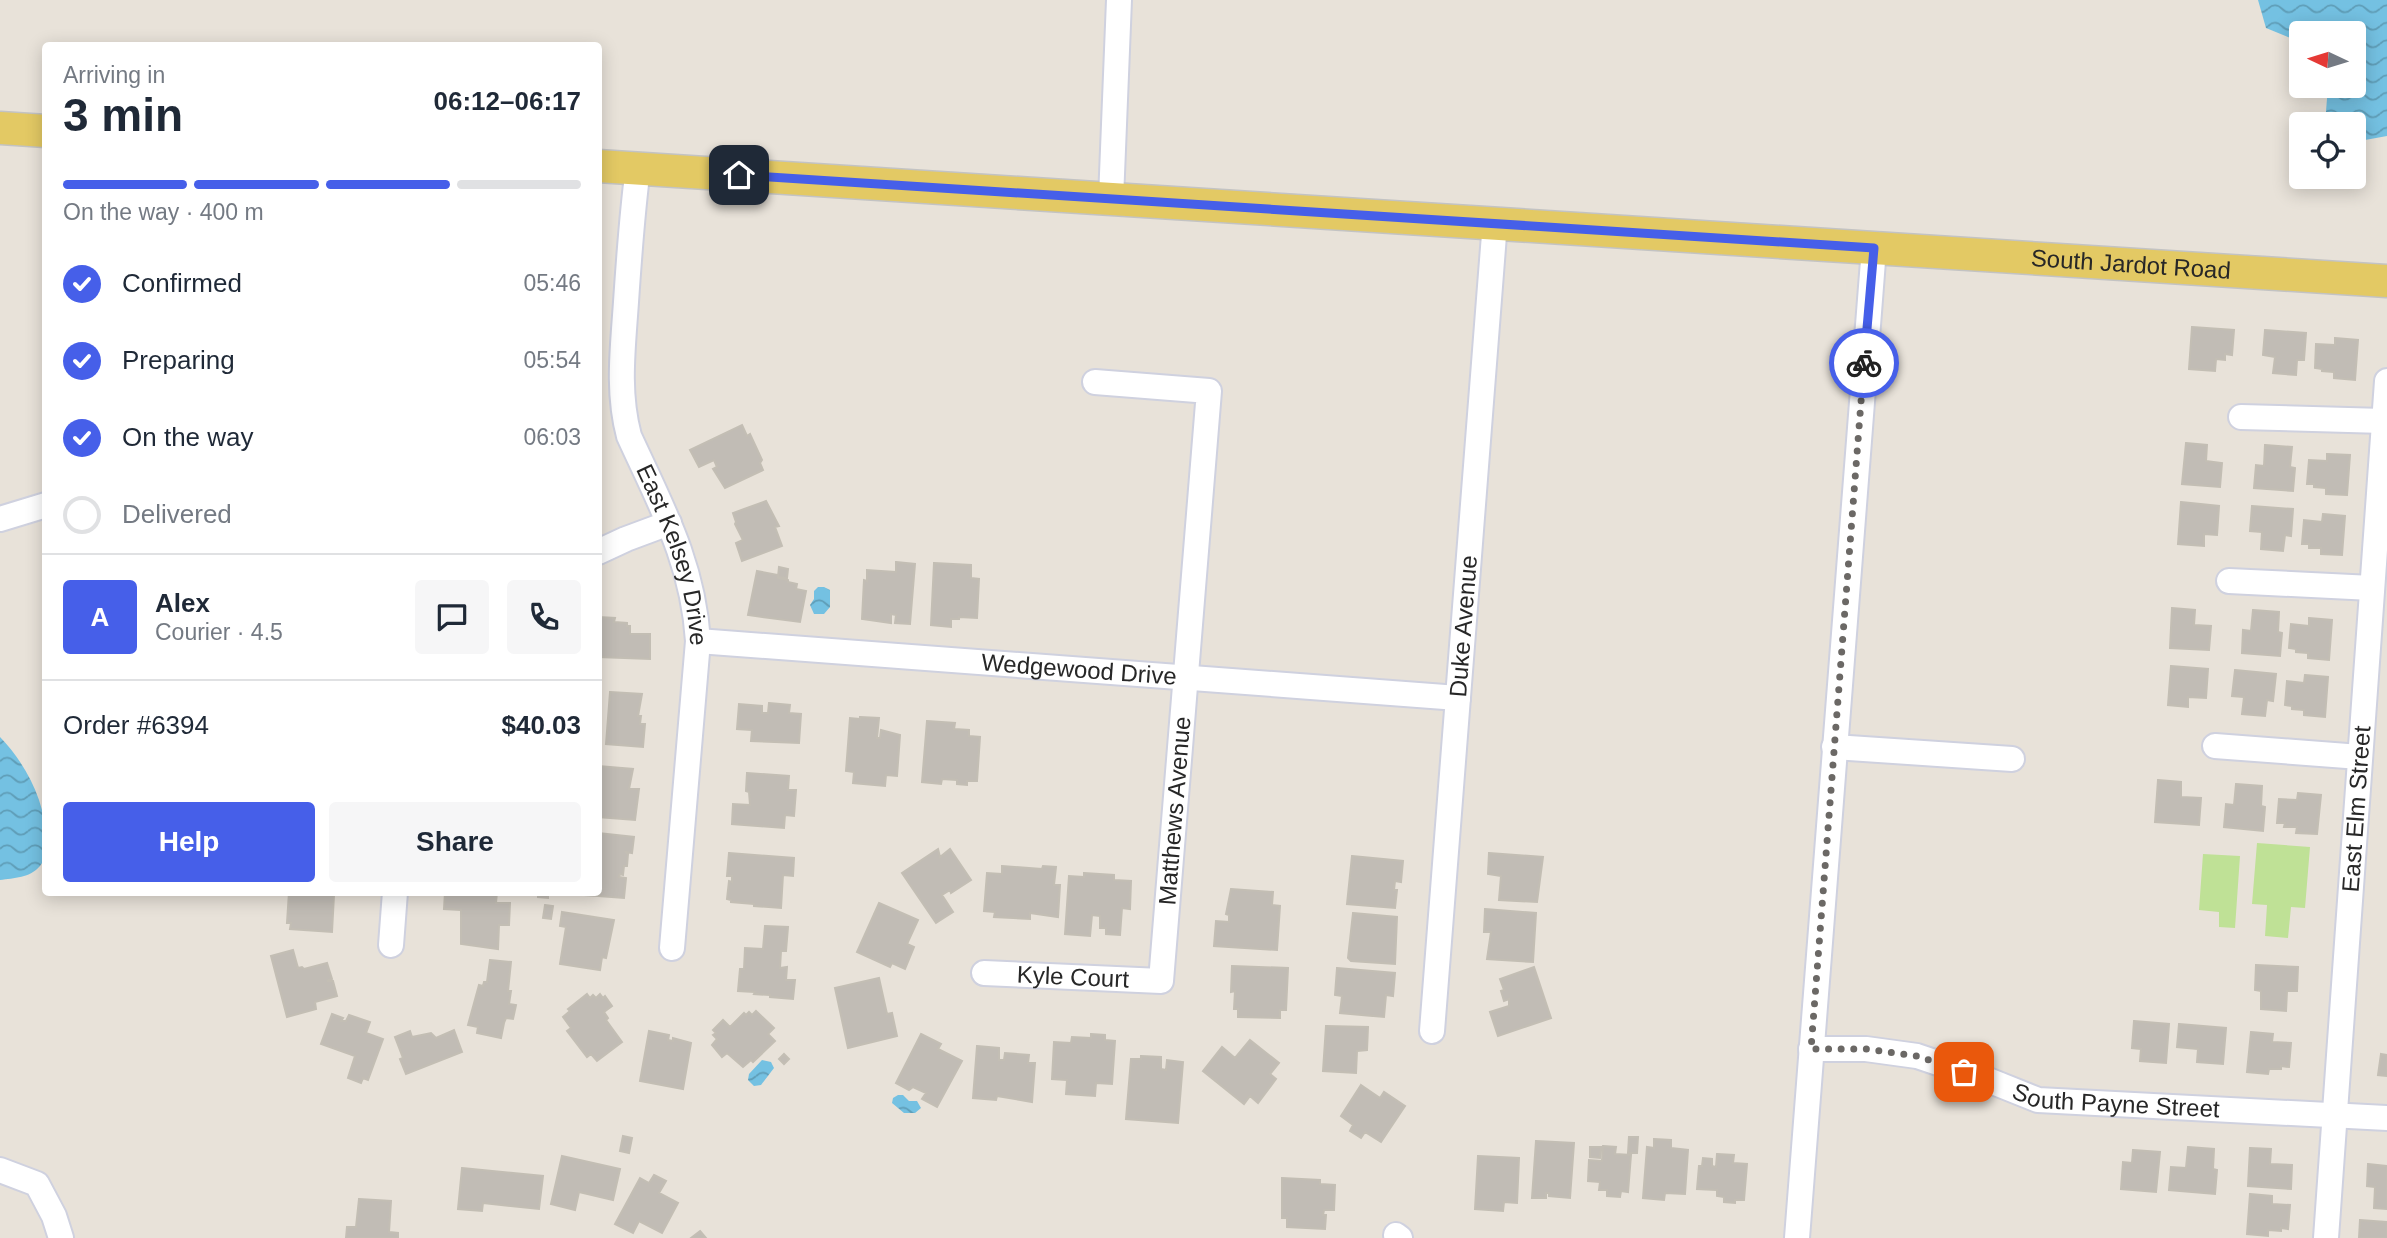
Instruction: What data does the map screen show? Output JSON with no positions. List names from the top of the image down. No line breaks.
{"streets":{"main road":["South Jardot Road"],"street":["East Kelsey Drive","Duke Avenue","Wedgewood Drive","East Elm Street","Matthews Avenue","Kyle Court","South Payne Street"]},"crossings":[["South Jardot Road","East Kelsey Drive"],["South Jardot Road","Duke Avenue"],["East Kelsey Drive","Wedgewood Drive"],["Duke Avenue","Wedgewood Drive"],["Wedgewood Drive","Matthews Avenue"],["East Elm Street","South Payne Street"],["Matthews Avenue","Kyle Court"]],"north":"left","page":{"heading":["3 min","Arriving in","06:12–06:17"],"panel":["Alex","Courier · 4.5","Order #6394","$40.03"],"bar":"On the way · 400 m","list":[["Confirmed","05:46"],["Preparing","05:54"],["On the way","06:03"],"Delivered"],"round":"A","buttons":["Help","Share"]}}
